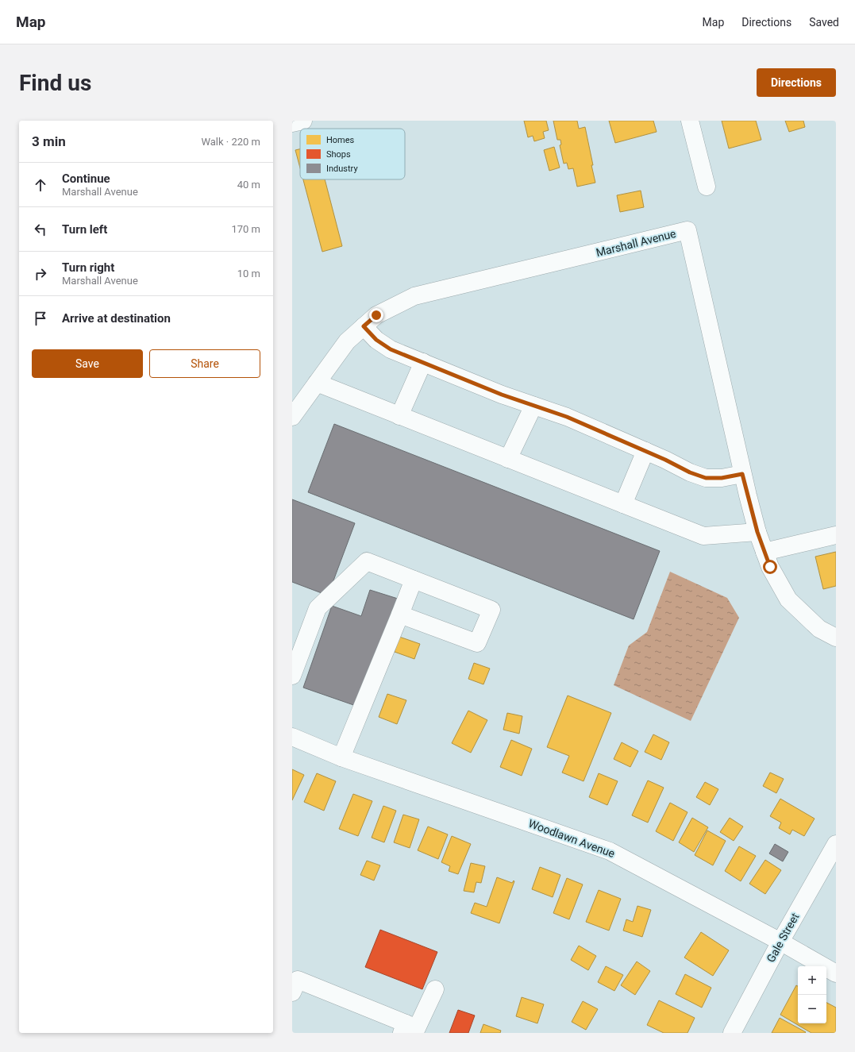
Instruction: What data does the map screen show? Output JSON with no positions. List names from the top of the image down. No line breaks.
{"streets":{"street":["Marshall Avenue","Woodlawn Avenue","Gale Street"]},"crossings":[["Woodlawn Avenue","Gale Street"]],"legend":["Homes","Shops","Industry"],"page":{"header":"Map","nav":["Map","Directions","Saved"],"buttons":["Directions",["Save","Share"]],"title":"Find us","heading":["3 min","Walk · 220 m"],"list":[["Continue","Marshall Avenue","40 m"],["Turn left","170 m"],["Turn right","Marshall Avenue","10 m"],"Arrive at destination"],"map_buttons":["+","−"]}}
